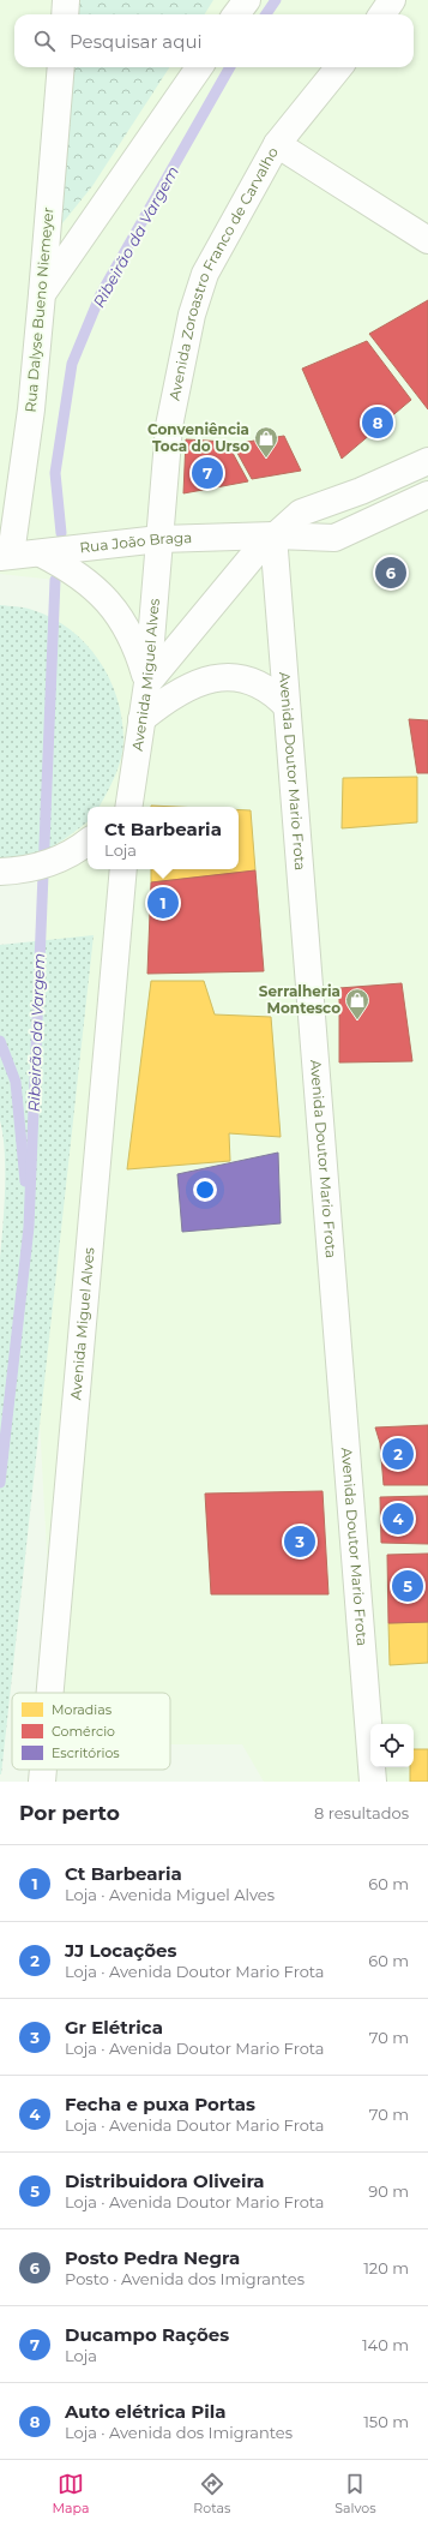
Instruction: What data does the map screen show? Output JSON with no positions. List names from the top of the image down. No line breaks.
{"streets":{"street":["Avenida Zoroastro Franco de Carvalho","Rua Dalyse Bueno Niemeyer","Rua João Braga","Avenida Miguel Alves","Avenida Doutor Mario Frota"]},"crossings":[["Avenida Zoroastro Franco de Carvalho","Rua João Braga"],["Avenida Zoroastro Franco de Carvalho","Avenida Miguel Alves"],["Rua Dalyse Bueno Niemeyer","Rua João Braga"],["Rua João Braga","Avenida Miguel Alves"],["Rua João Braga","Avenida Doutor Mario Frota"]],"water":["Ribeirão da Vargem"],"places":{"shop":["Conveniência Toca do Urso","Serralheria Montesco"]},"legend":["Moradias","Comércio","Escritórios"],"page":{"search":"Pesquisar aqui","pins":["8","7","6","1","2","4","3","5"],"popup":["Ct Barbearia","Loja"],"heading":["Por perto","8 resultados"],"list":[{"mark":"1","name":"Ct Barbearia","note":"Loja · Avenida Miguel Alves","value":"60 m"},{"mark":"2","name":"JJ Locações","note":"Loja · Avenida Doutor Mario Frota","value":"60 m"},{"mark":"3","name":"Gr Elétrica","note":"Loja · Avenida Doutor Mario Frota","value":"70 m"},{"mark":"4","name":"Fecha e puxa Portas","note":"Loja · Avenida Doutor Mario Frota","value":"70 m"},{"mark":"5","name":"Distribuidora Oliveira","note":"Loja · Avenida Doutor Mario Frota","value":"90 m"},{"mark":"6","name":"Posto Pedra Negra","note":"Posto · Avenida dos Imigrantes","value":"120 m"},{"mark":"7","name":"Ducampo Rações","note":"Loja","value":"140 m"},{"mark":"8","name":"Auto elétrica Pila","note":"Loja · Avenida dos Imigrantes","value":"150 m"}],"nav":["Mapa","Rotas","Salvos"]}}
